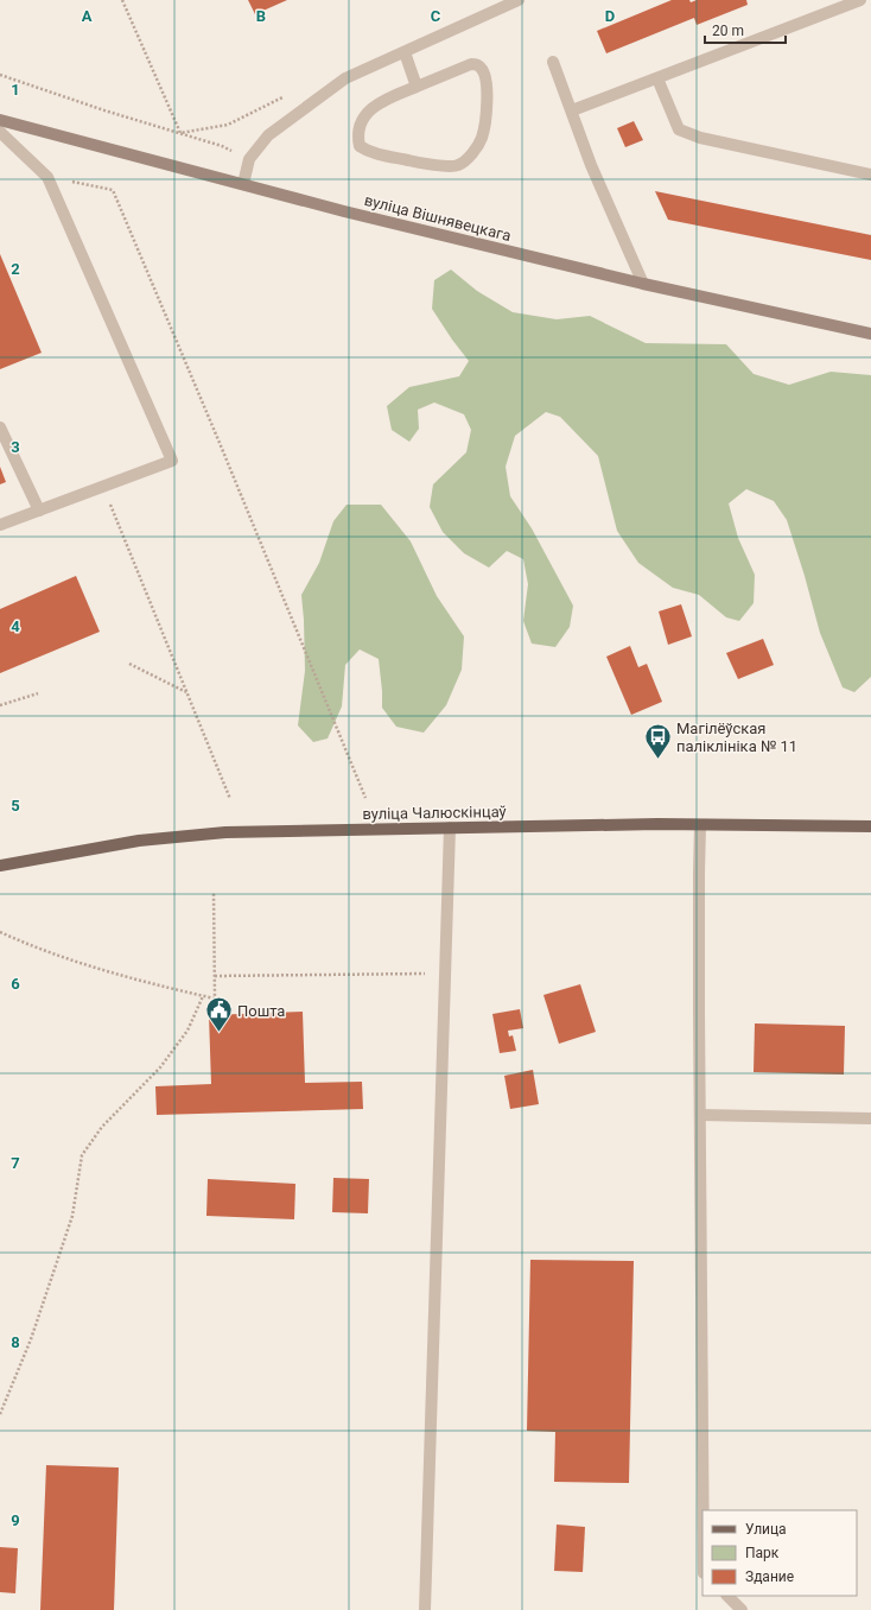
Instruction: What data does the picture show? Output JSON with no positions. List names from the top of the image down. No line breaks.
{"streets":{"main road":["вуліца Вішнявецкага","вуліца Чалюскінцаў"]},"places":{"bus stop":["Магілёўская паліклініка № 11"],"public building":["Пошта"]},"legend":["Улица","Парк","Здание"],"scale_bar":"20 m","grid":{"columns":["A","B","C","D"],"rows":["1","2","3","4","5","6","7","8","9"]}}
